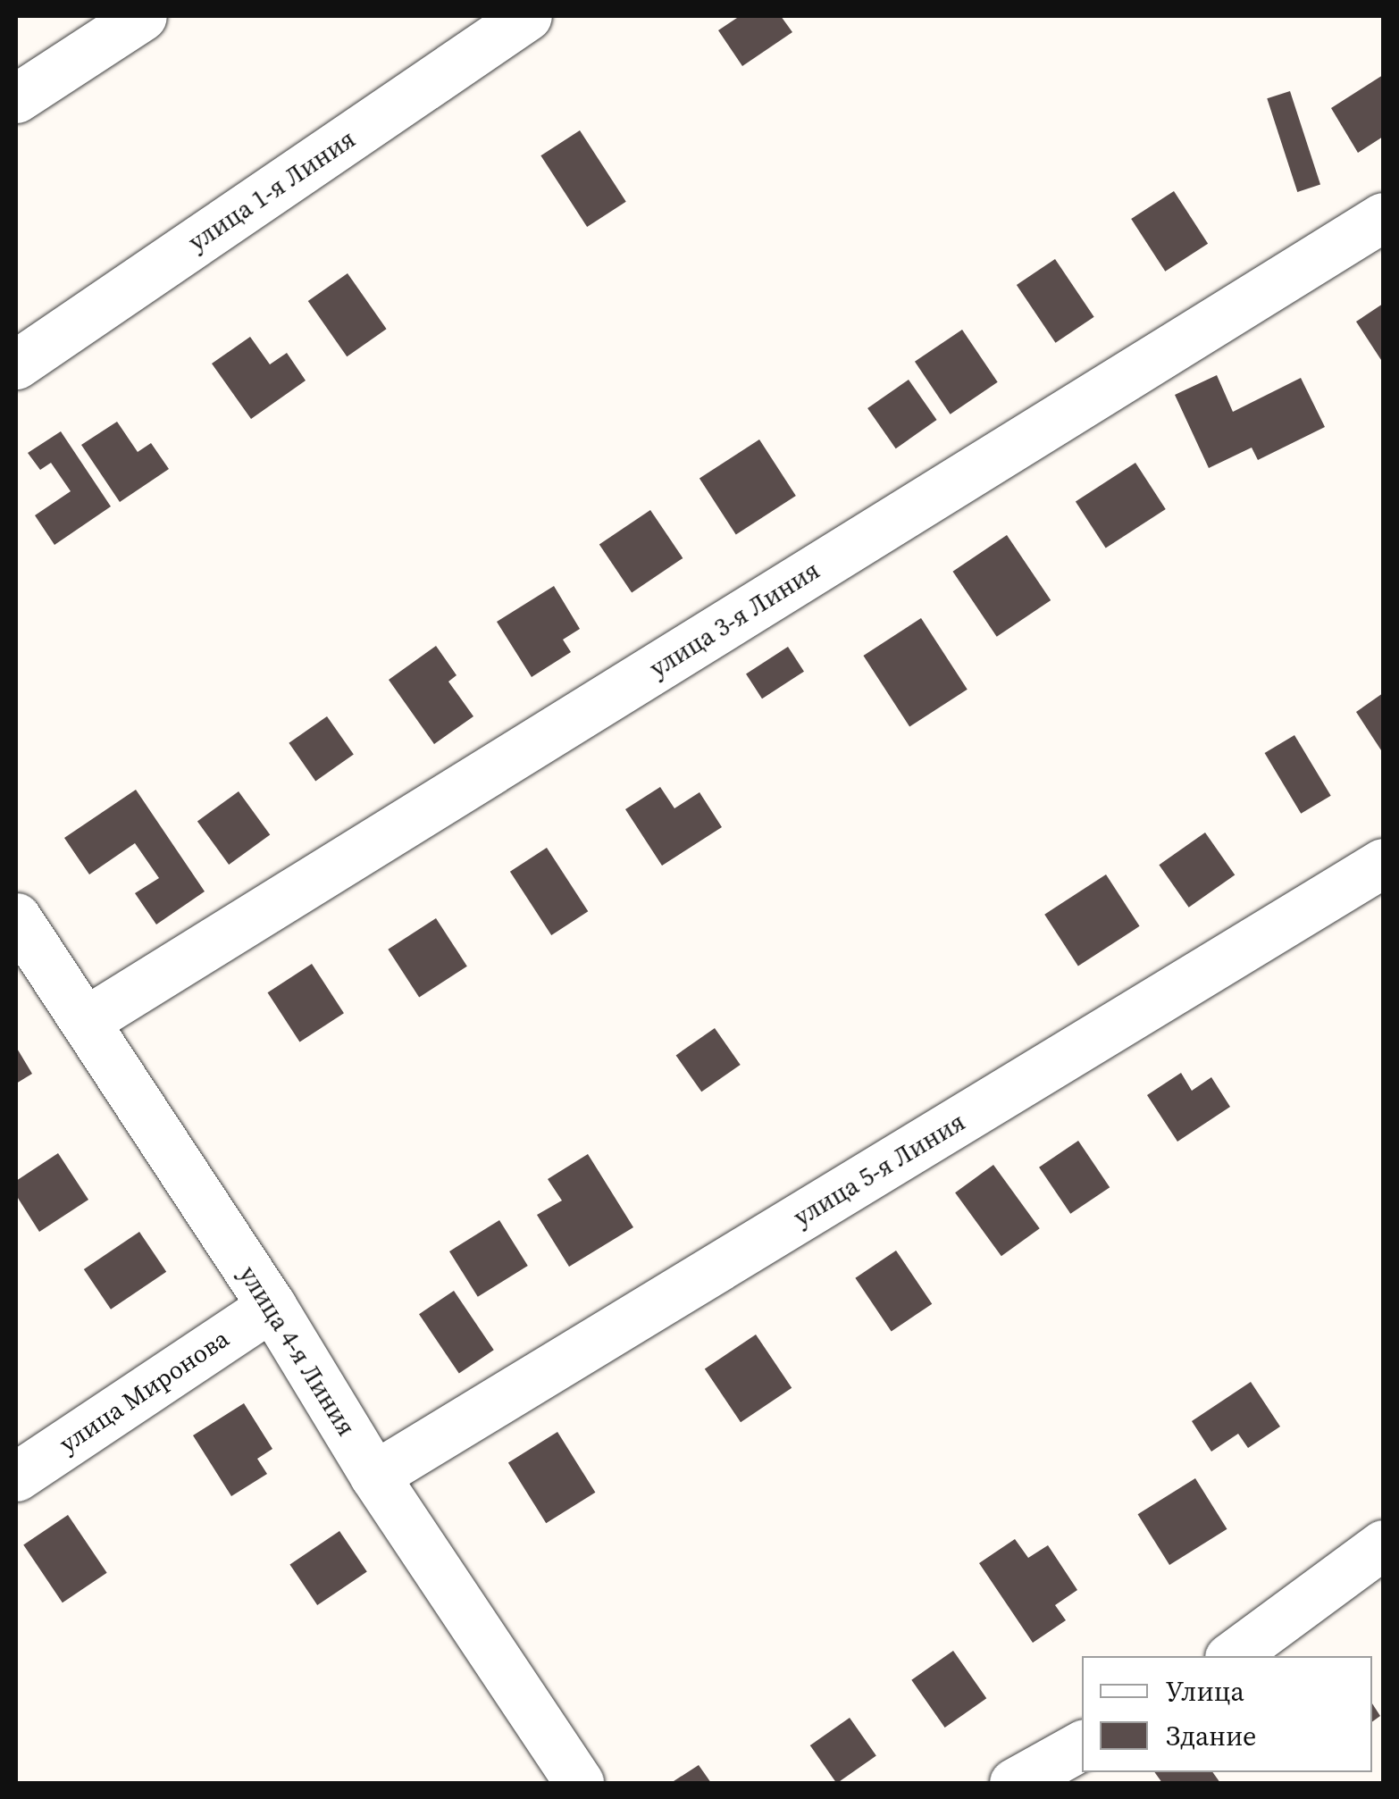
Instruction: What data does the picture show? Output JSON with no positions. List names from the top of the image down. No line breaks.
{"streets":{"street":["улица 1-я Линия","улица 3-я Линия","улица 5-я Линия","улица 4-я Линия","улица Миронова"]},"crossings":[["улица 3-я Линия","улица 4-я Линия"],["улица 5-я Линия","улица 4-я Линия"],["улица 4-я Линия","улица Миронова"]],"legend":["Улица","Здание"]}
